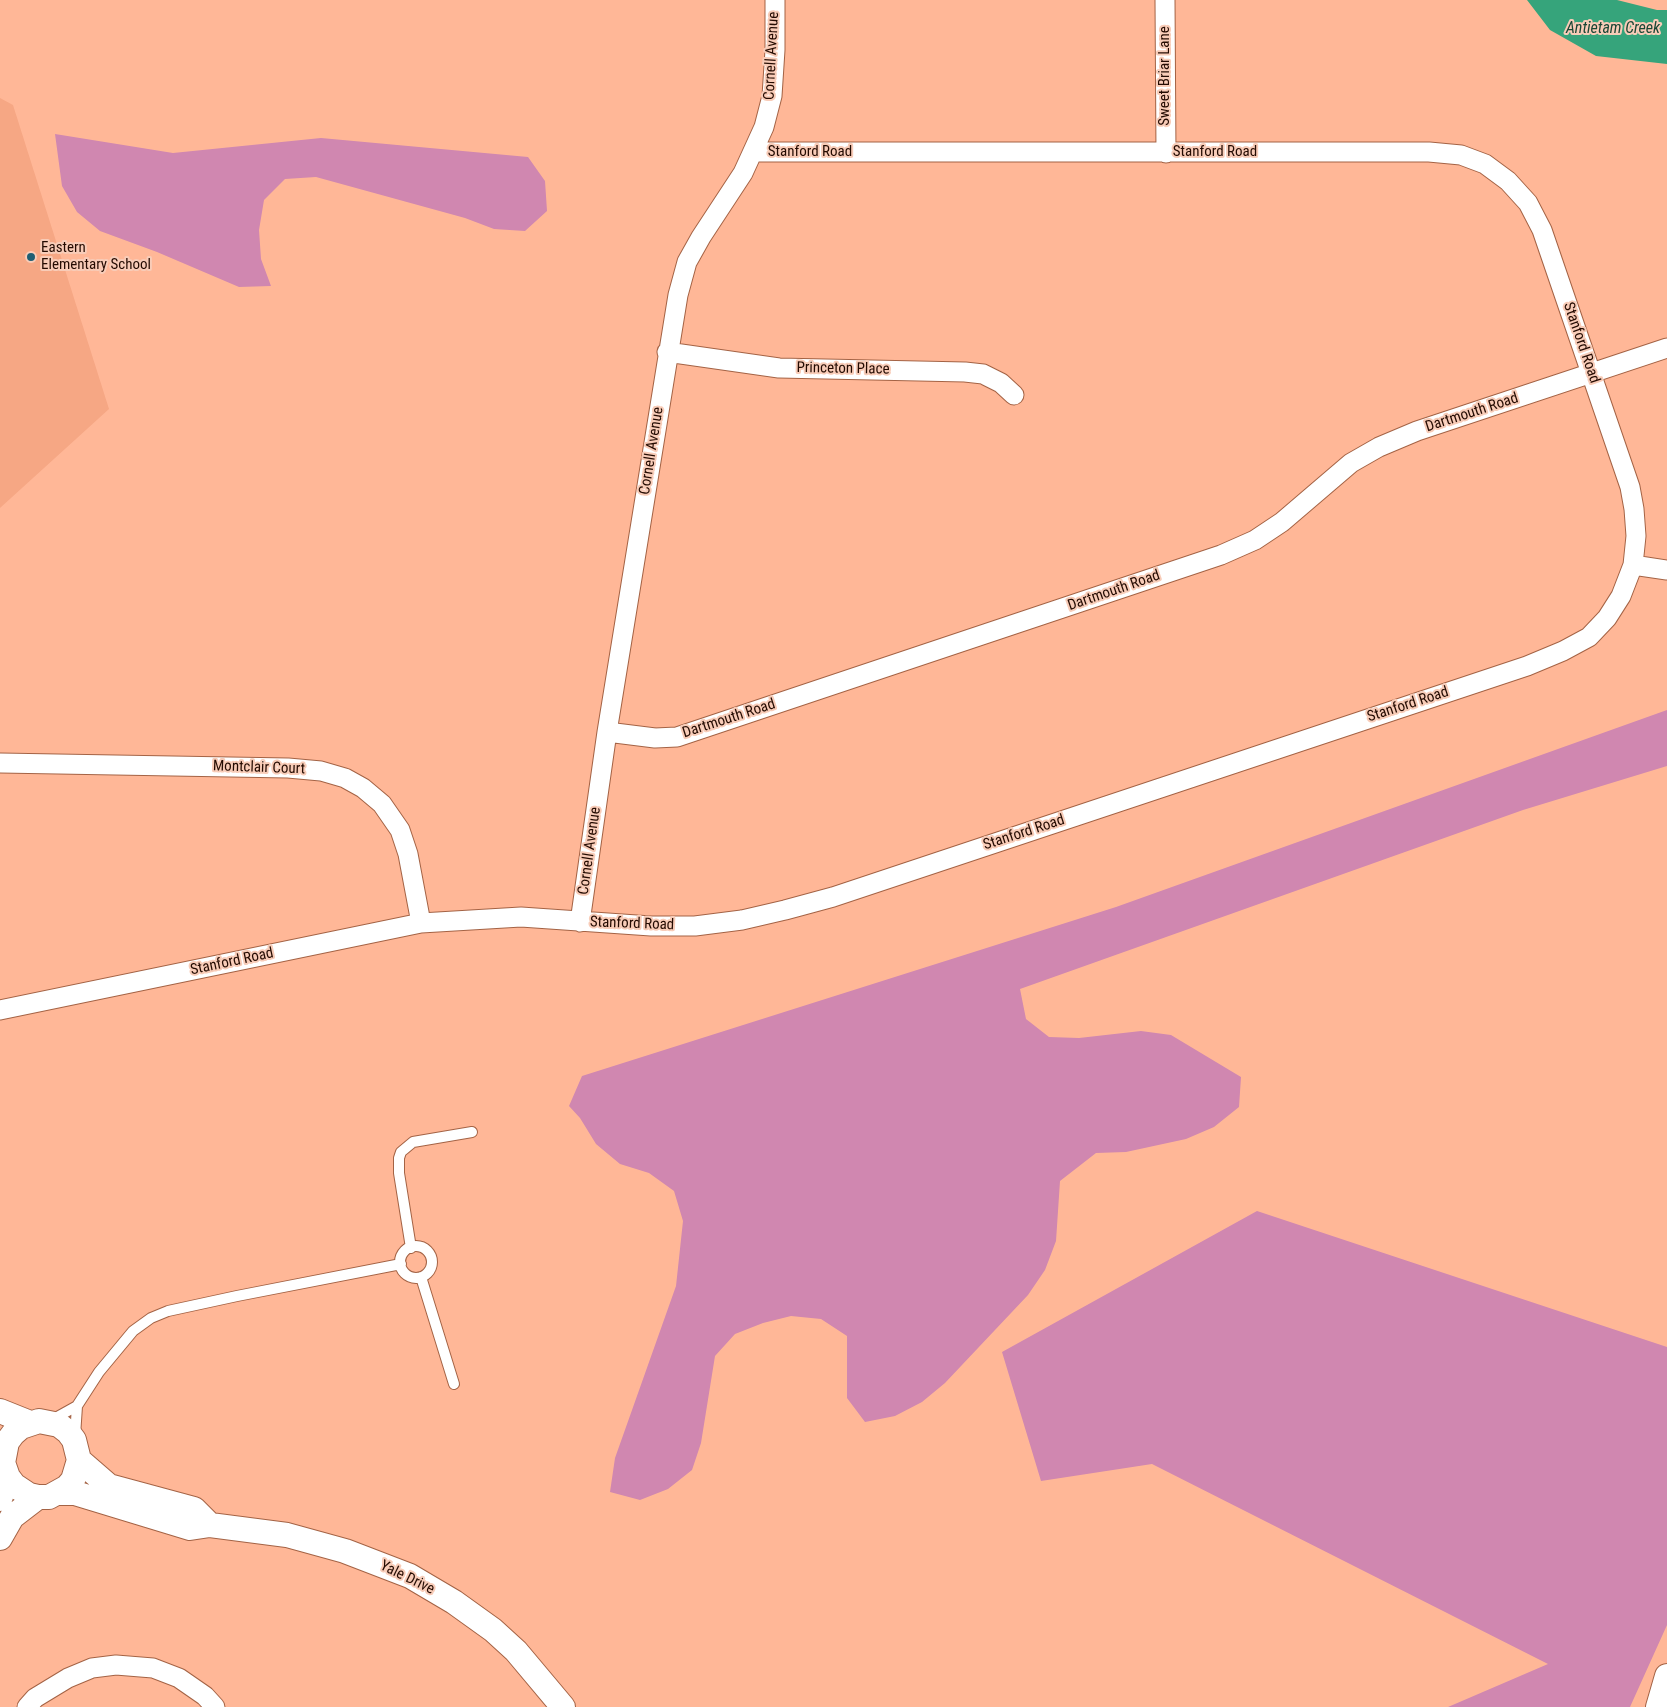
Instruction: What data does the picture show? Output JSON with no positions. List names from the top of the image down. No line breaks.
{"streets":{"street":["Cornell Avenue","Sweet Briar Lane","Stanford Road","Princeton Place","Dartmouth Road","Montclair Court","Yale Drive"]},"crossings":[["Cornell Avenue","Stanford Road"],["Cornell Avenue","Princeton Place"],["Cornell Avenue","Dartmouth Road"],["Sweet Briar Lane","Stanford Road"],["Stanford Road","Dartmouth Road"],["Stanford Road","Montclair Court"]],"water":["Antietam Creek"],"places":["Eastern Elementary School"]}
